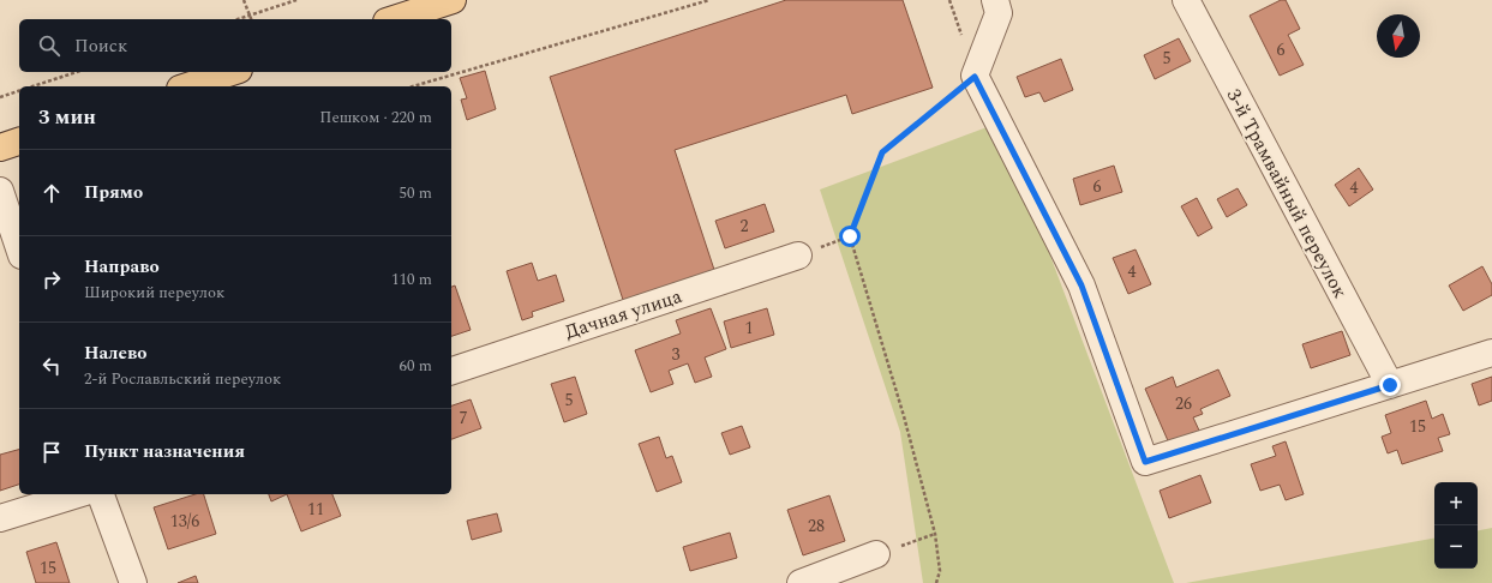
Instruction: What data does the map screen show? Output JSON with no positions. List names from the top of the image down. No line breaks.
{"streets":{"street":["3-й Трамвайный переулок","Дачная улица"]},"house_numbers":["6","5","6","4","2","4","1","3","5","26","7","15","11","13/6","28","15"],"north":"bottom","page":{"search":"Поиск","heading":["3 мин","Пешком · 220 m"],"list":[["Прямо","50 m"],["Направо","Широкий переулок","110 m"],["Налево","2-й Рославльский переулок","60 m"],"Пункт назначения"],"map_buttons":["+","−"]}}
